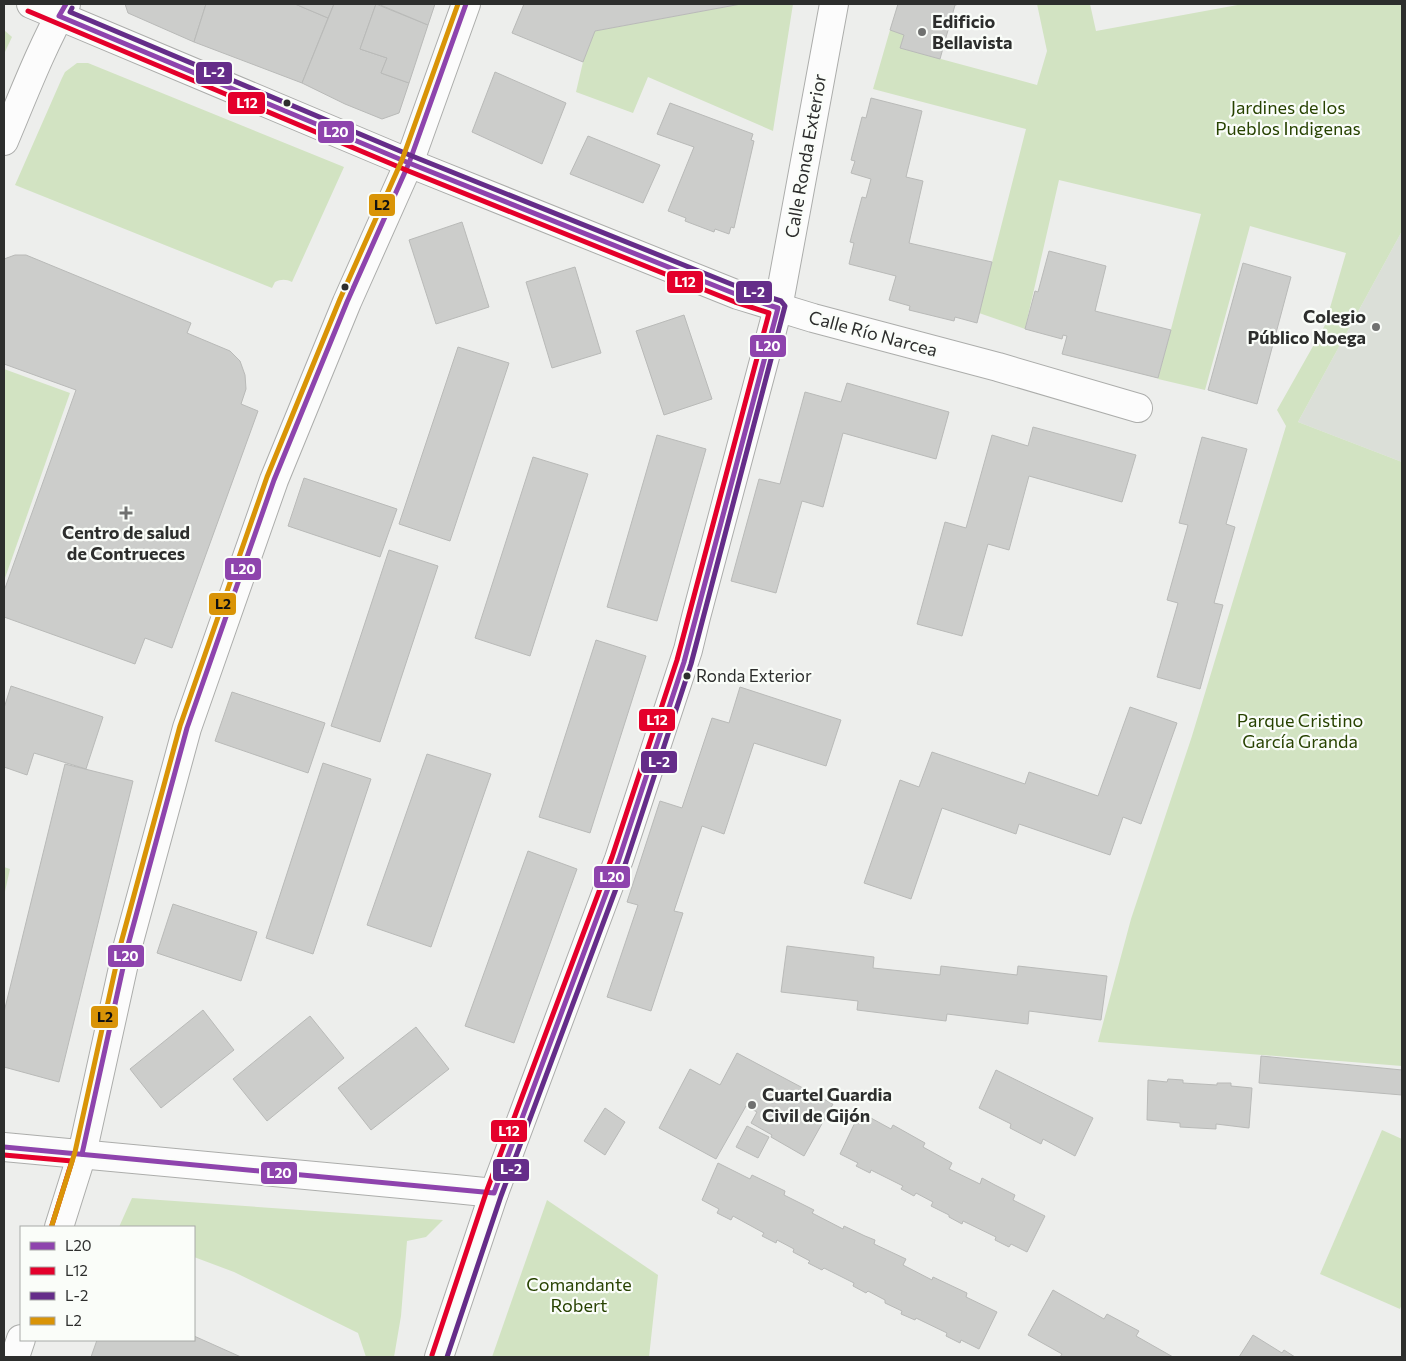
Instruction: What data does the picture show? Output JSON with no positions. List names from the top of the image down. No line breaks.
{"streets":{"street":["Calle Ronda Exterior","Calle Río Narcea"]},"crossings":[["Calle Ronda Exterior","Calle Río Narcea"]],"parks":["Jardines de los Pueblos Indigenas","Parque Cristino García Granda","Comandante Robert"],"places":{"other":["Edificio Bellavista","Colegio Público Noega","Ronda Exterior","Cuartel Guardia Civil de Gijón"],"health":["Centro de salud de Contrueces"]},"lines":["transit line L20","transit line L2","transit line L-2","transit line L12"],"legend":["L20","L12","L-2","L2"]}
